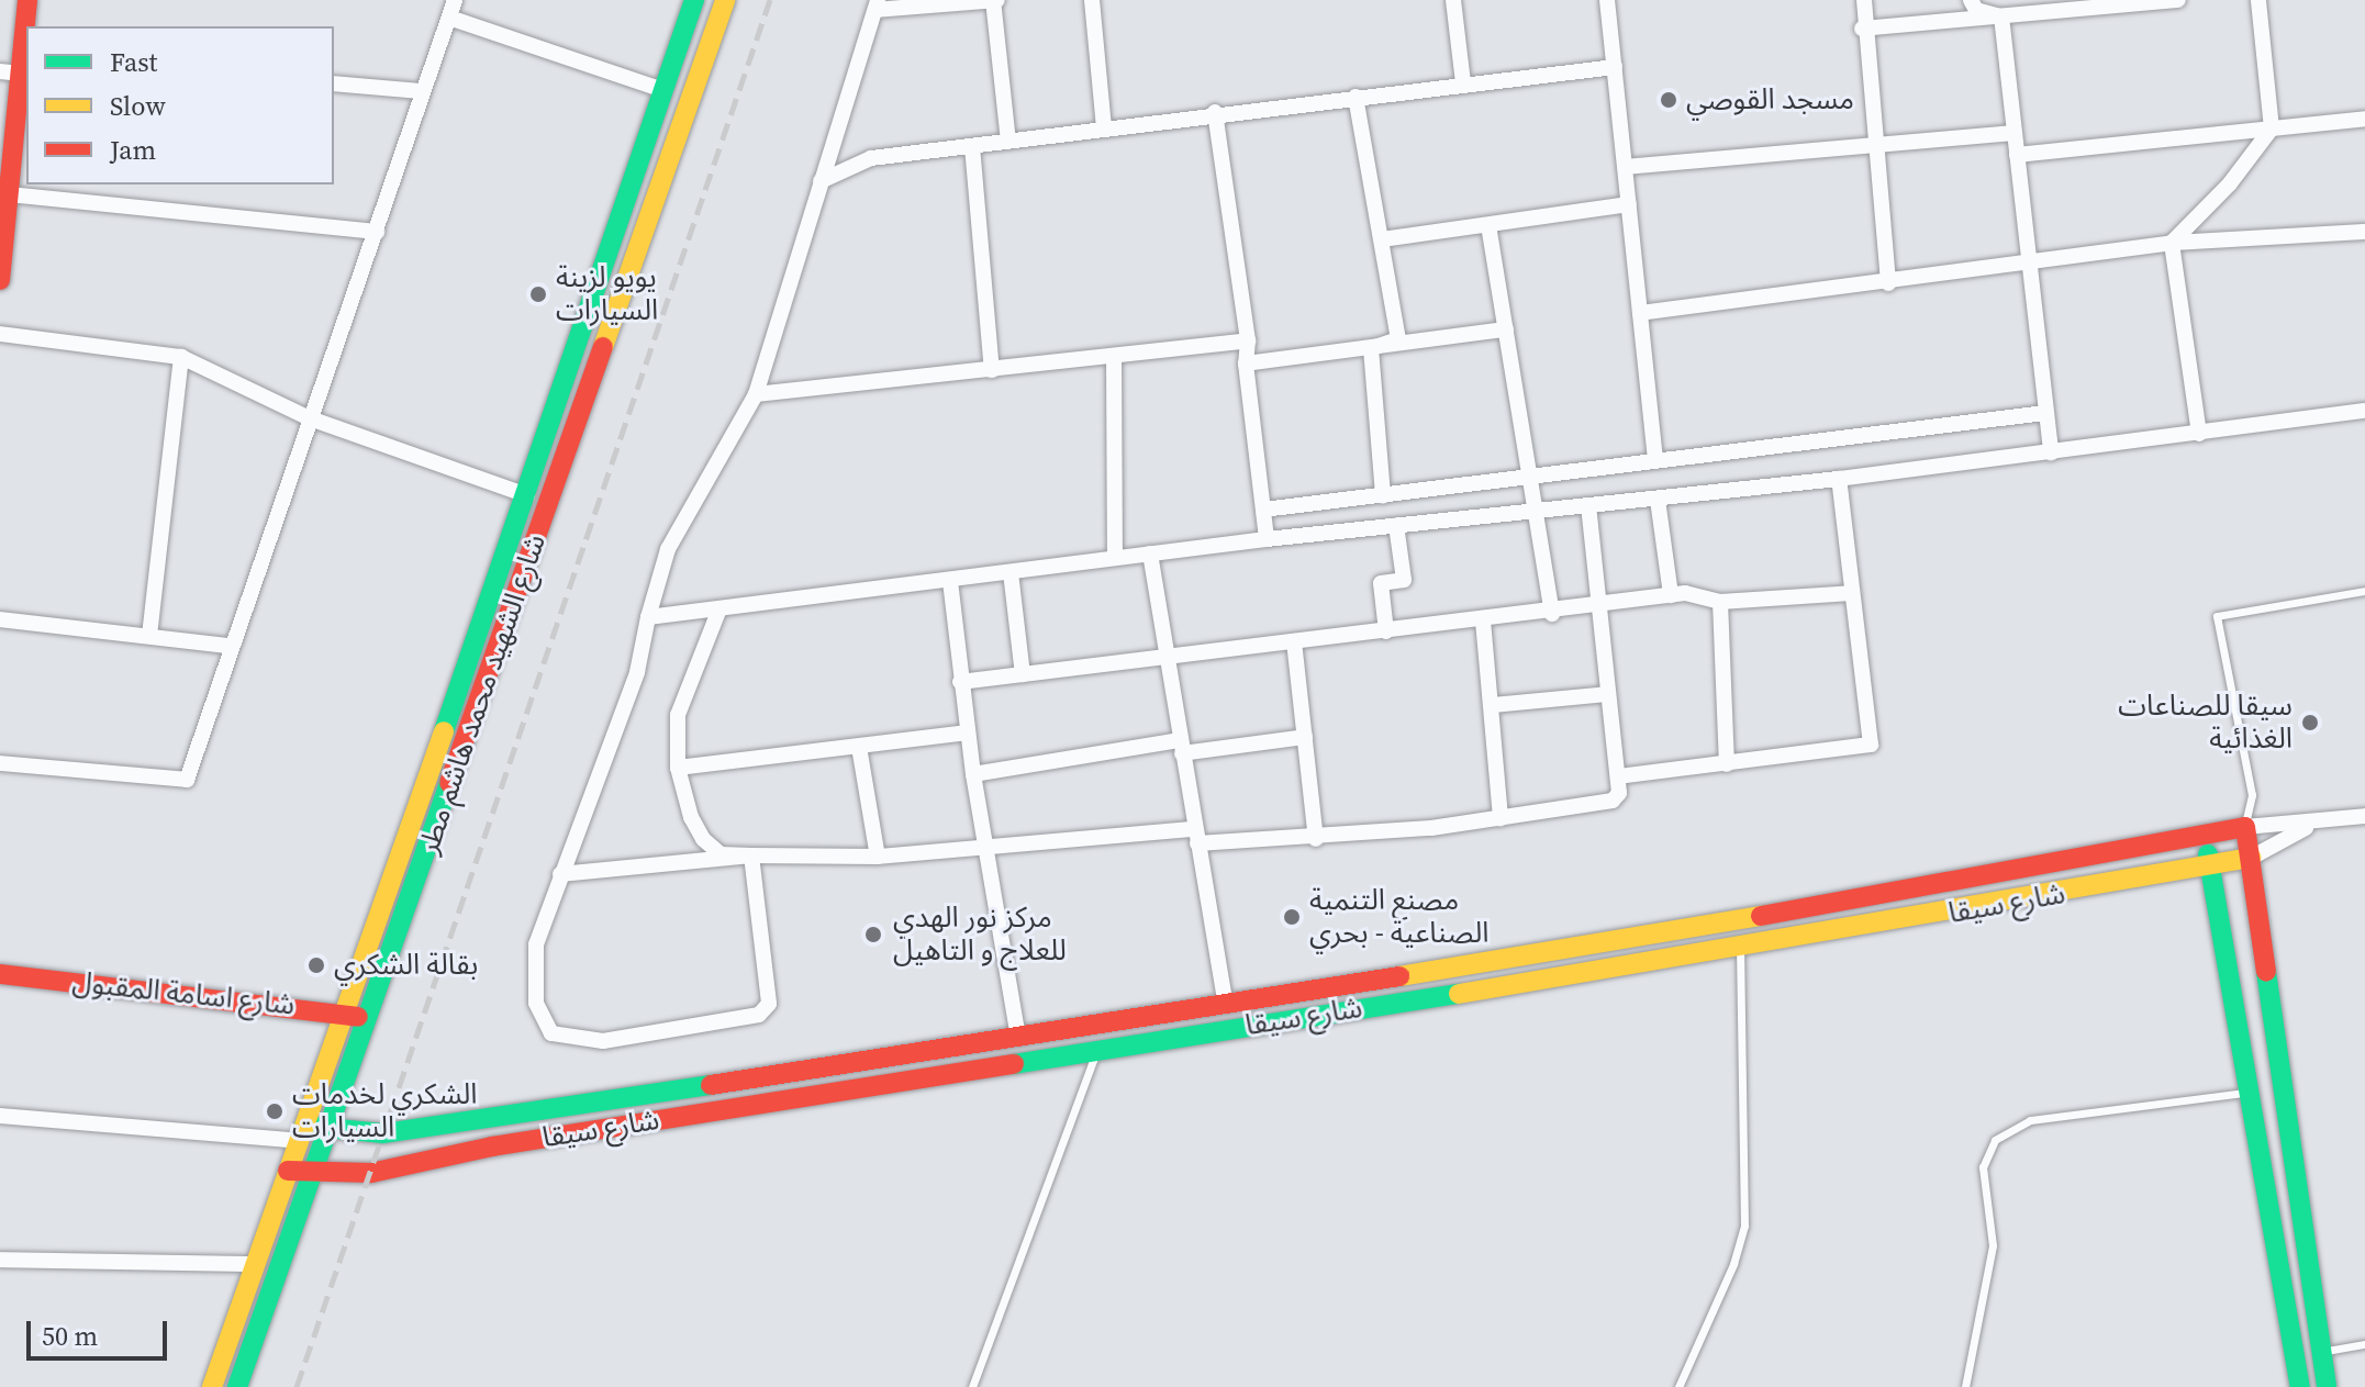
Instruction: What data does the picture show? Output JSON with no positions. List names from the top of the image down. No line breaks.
{"streets":{"main road":["شارع الشهيد محمد هاشم مطر","شارع سيقا","شارع اسامة المقبول"]},"crossings":[["شارع الشهيد محمد هاشم مطر","شارع سيقا"],["شارع الشهيد محمد هاشم مطر","شارع اسامة المقبول"]],"places":["مسجد القوصي","يويو لزينة السيارات","سيقا للصناعات الغذائية","مصنع التنمية الصناعية - بحري","مركز نور الهدي للعلاج و التاهيل","بقالة الشكري","الشكري لخدمات السيارات"],"legend":["Fast","Slow","Jam"],"scale_bar":"50 m"}
